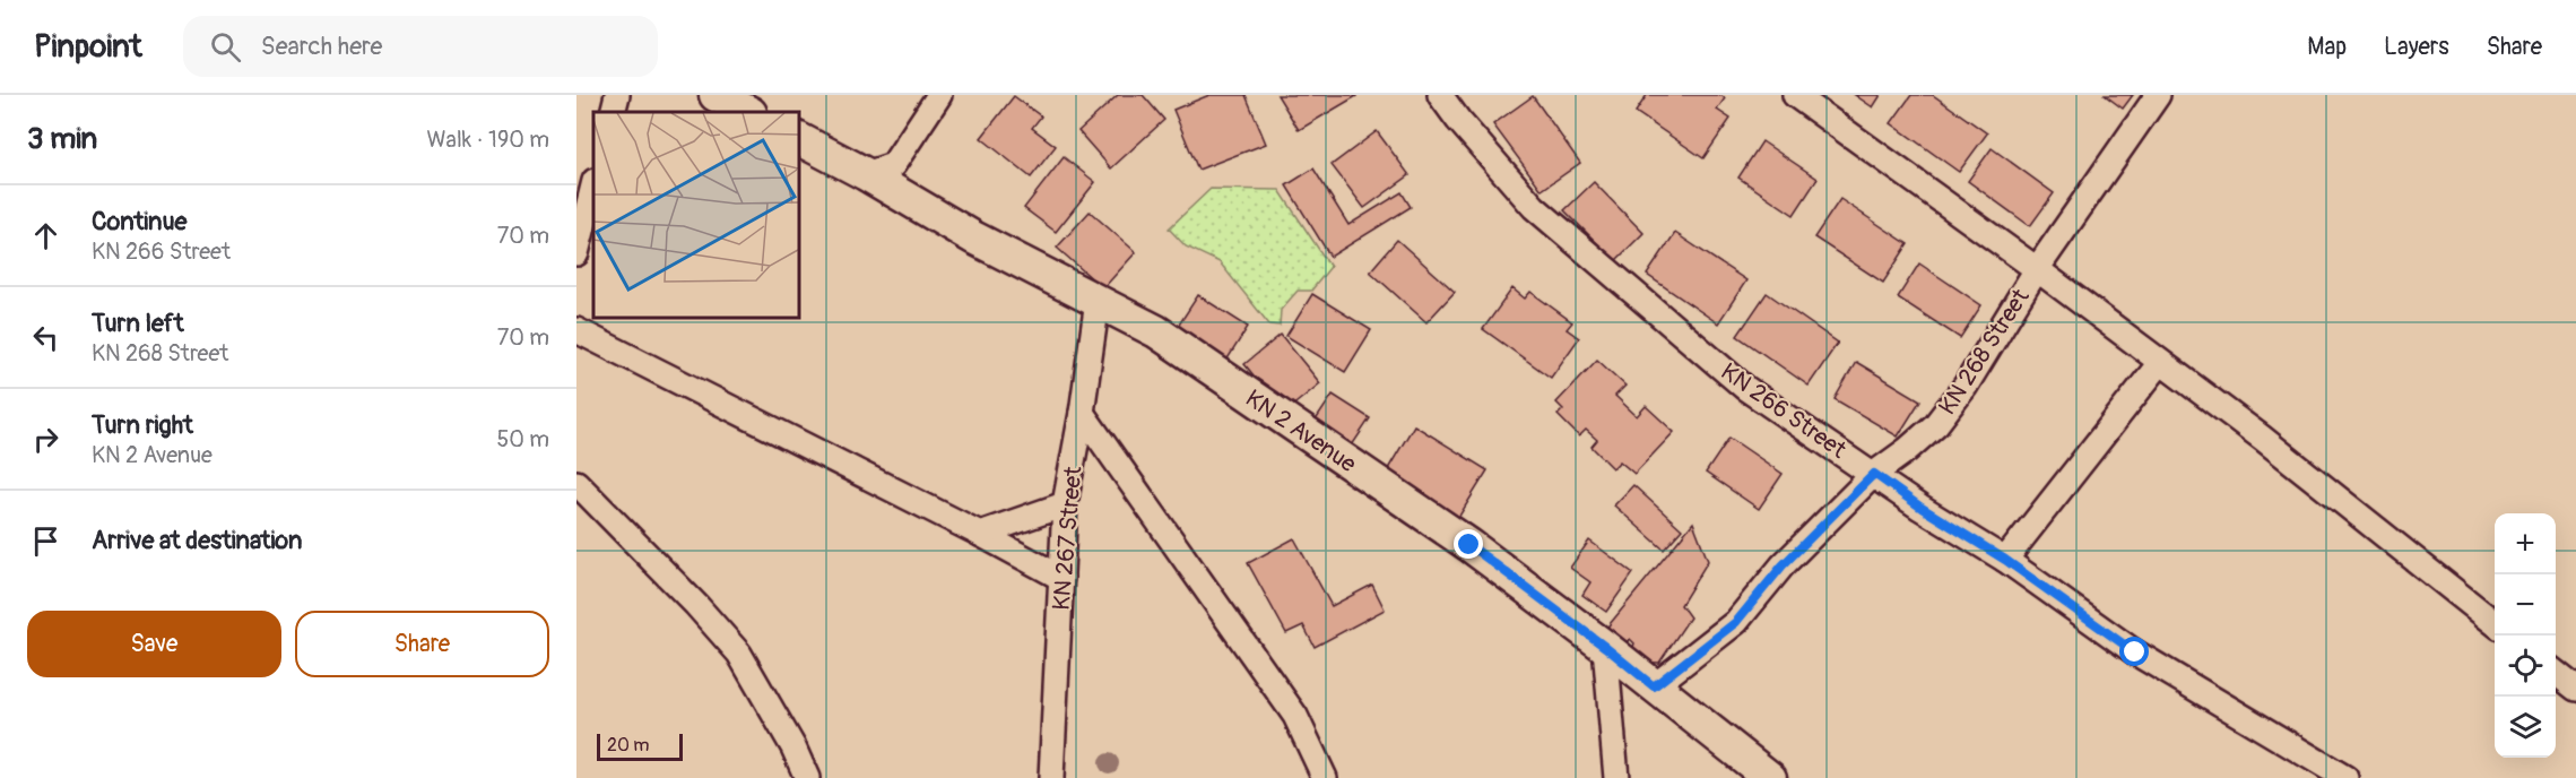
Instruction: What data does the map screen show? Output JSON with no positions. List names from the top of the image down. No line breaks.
{"streets":{"main road":["KN 2 Avenue"],"street":["KN 268 Street","KN 266 Street","KN 267 Street"]},"crossings":[["KN 268 Street","KN 266 Street"],["KN 268 Street","KN 2 Avenue"],["KN 2 Avenue","KN 267 Street"]],"scale_bar":"20 m","page":{"header":"Pinpoint","search":"Search here","nav":["Map","Layers","Share"],"heading":["3 min","Walk · 190 m"],"list":[["Continue","KN 266 Street","70 m"],["Turn left","KN 268 Street","70 m"],["Turn right","KN 2 Avenue","50 m"],"Arrive at destination"],"map_buttons":["+","−"],"buttons":["Save","Share"],"scale":"20 m"}}
